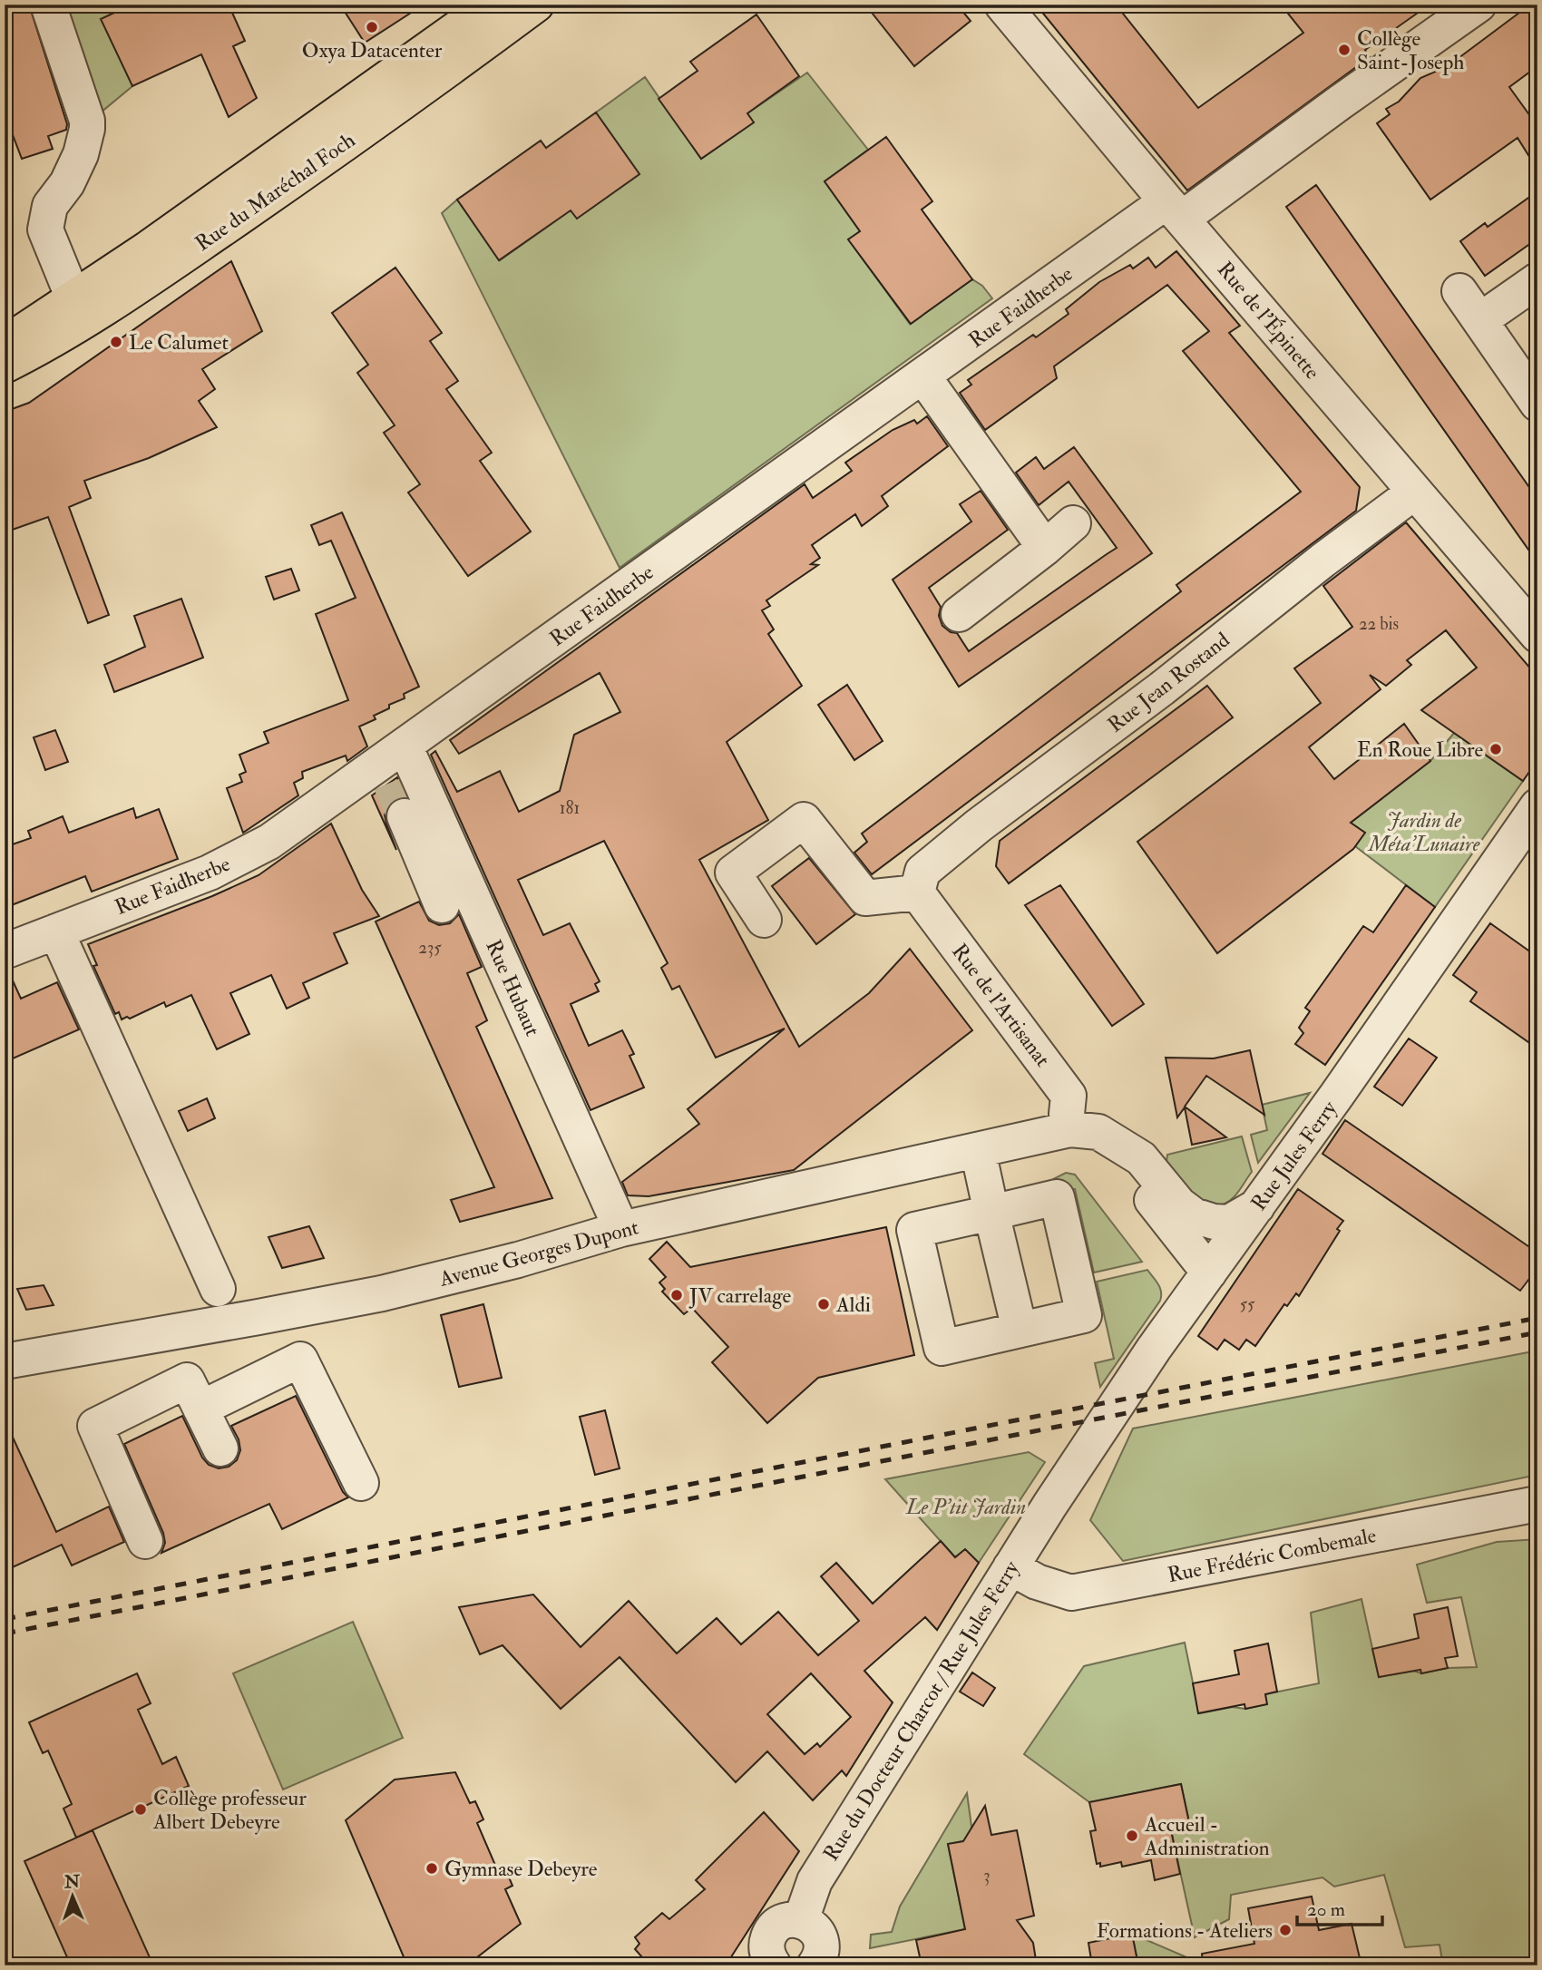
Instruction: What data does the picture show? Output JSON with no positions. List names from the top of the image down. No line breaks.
{"streets":{"main road":["Rue du Maréchal Foch"],"street":["Rue Faidherbe","Rue de l'Épinette","Rue Jean Rostand","Rue Hubaut","Rue de l'Artisanat","Rue Jules Ferry","Avenue Georges Dupont","Rue Frédéric Combemale","Rue du Docteur Charcot / Rue Jules Ferry"]},"crossings":[["Rue Faidherbe","Rue de l'Épinette"],["Rue Faidherbe","Rue Hubaut"],["Rue de l'Épinette","Rue Jean Rostand"],["Rue Jean Rostand","Rue de l'Artisanat"],["Rue Hubaut","Avenue Georges Dupont"],["Rue de l'Artisanat","Avenue Georges Dupont"],["Rue Jules Ferry","Rue du Docteur Charcot / Rue Jules Ferry"],["Rue Frédéric Combemale","Rue du Docteur Charcot / Rue Jules Ferry"]],"parks":["Jardin de Méta'Lunaire","Le P'tit Jardin"],"places":["Oxya Datacenter","Collège Saint-Joseph","Le Calumet","En Roue Libre","JV carrelage","Aldi","Collège professeur Albert Debeyre","Accueil - Administration","Gymnase Debeyre","Formations - Ateliers"],"house_numbers":["22 bis","181","235","55","3"],"scale_bar":"20 m","north":"top"}
